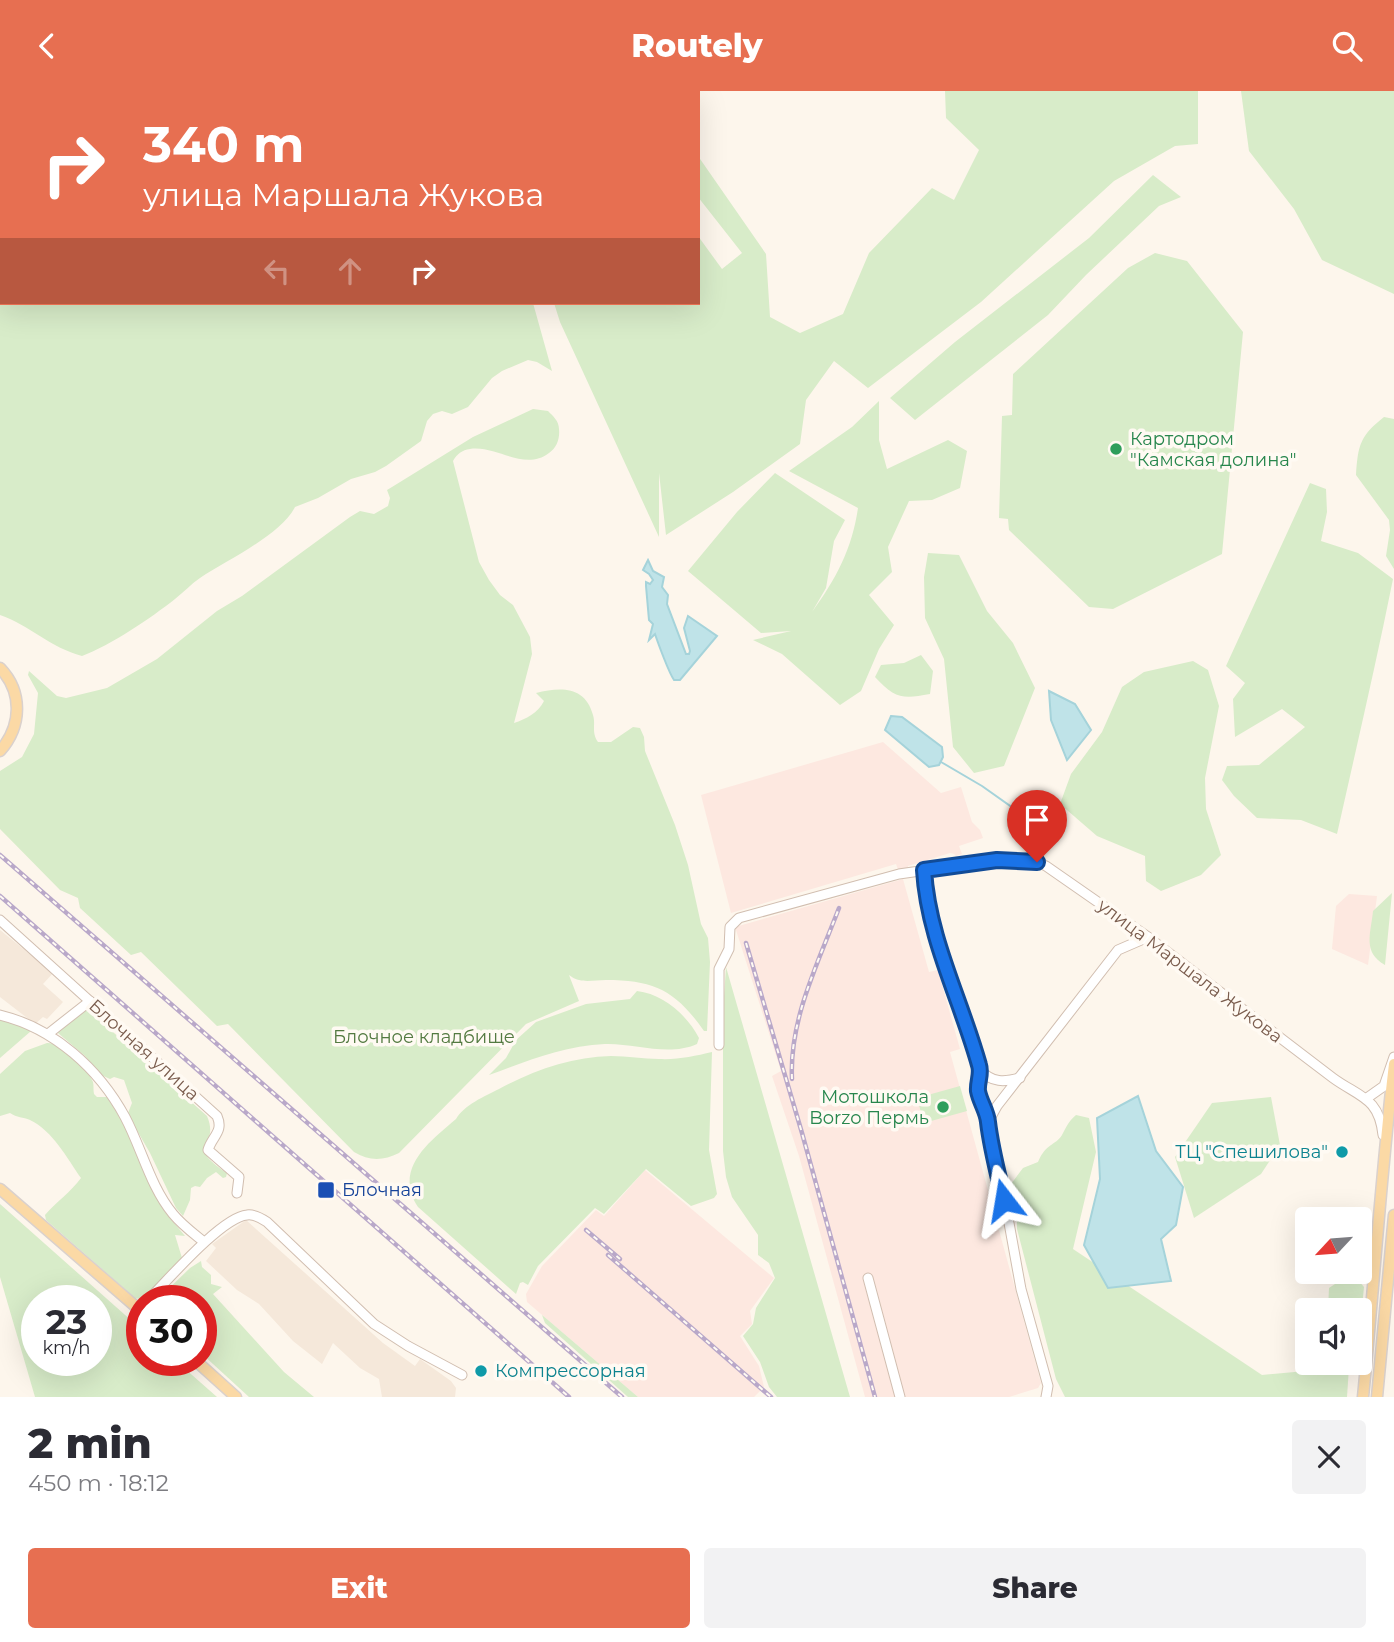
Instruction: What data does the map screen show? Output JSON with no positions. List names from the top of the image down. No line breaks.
{"streets":{"street":["улица Маршала Жукова","Блочная улица"]},"parks":["Блочное кладбище"],"places":{"other":["Картодром \"Камская долина\"","Мотошкола Borzo Пермь","ТЦ \"Спешилова\"","Компрессорная"],"transit":["Блочная"]},"north":"bottom left","page":{"header":"Routely","turn":["340 m","улица Маршала Жукова"],"speed":"23 km/h","limit":"30","heading":["2 min","450 m · 18:12"],"buttons":["Exit","Share"]}}
